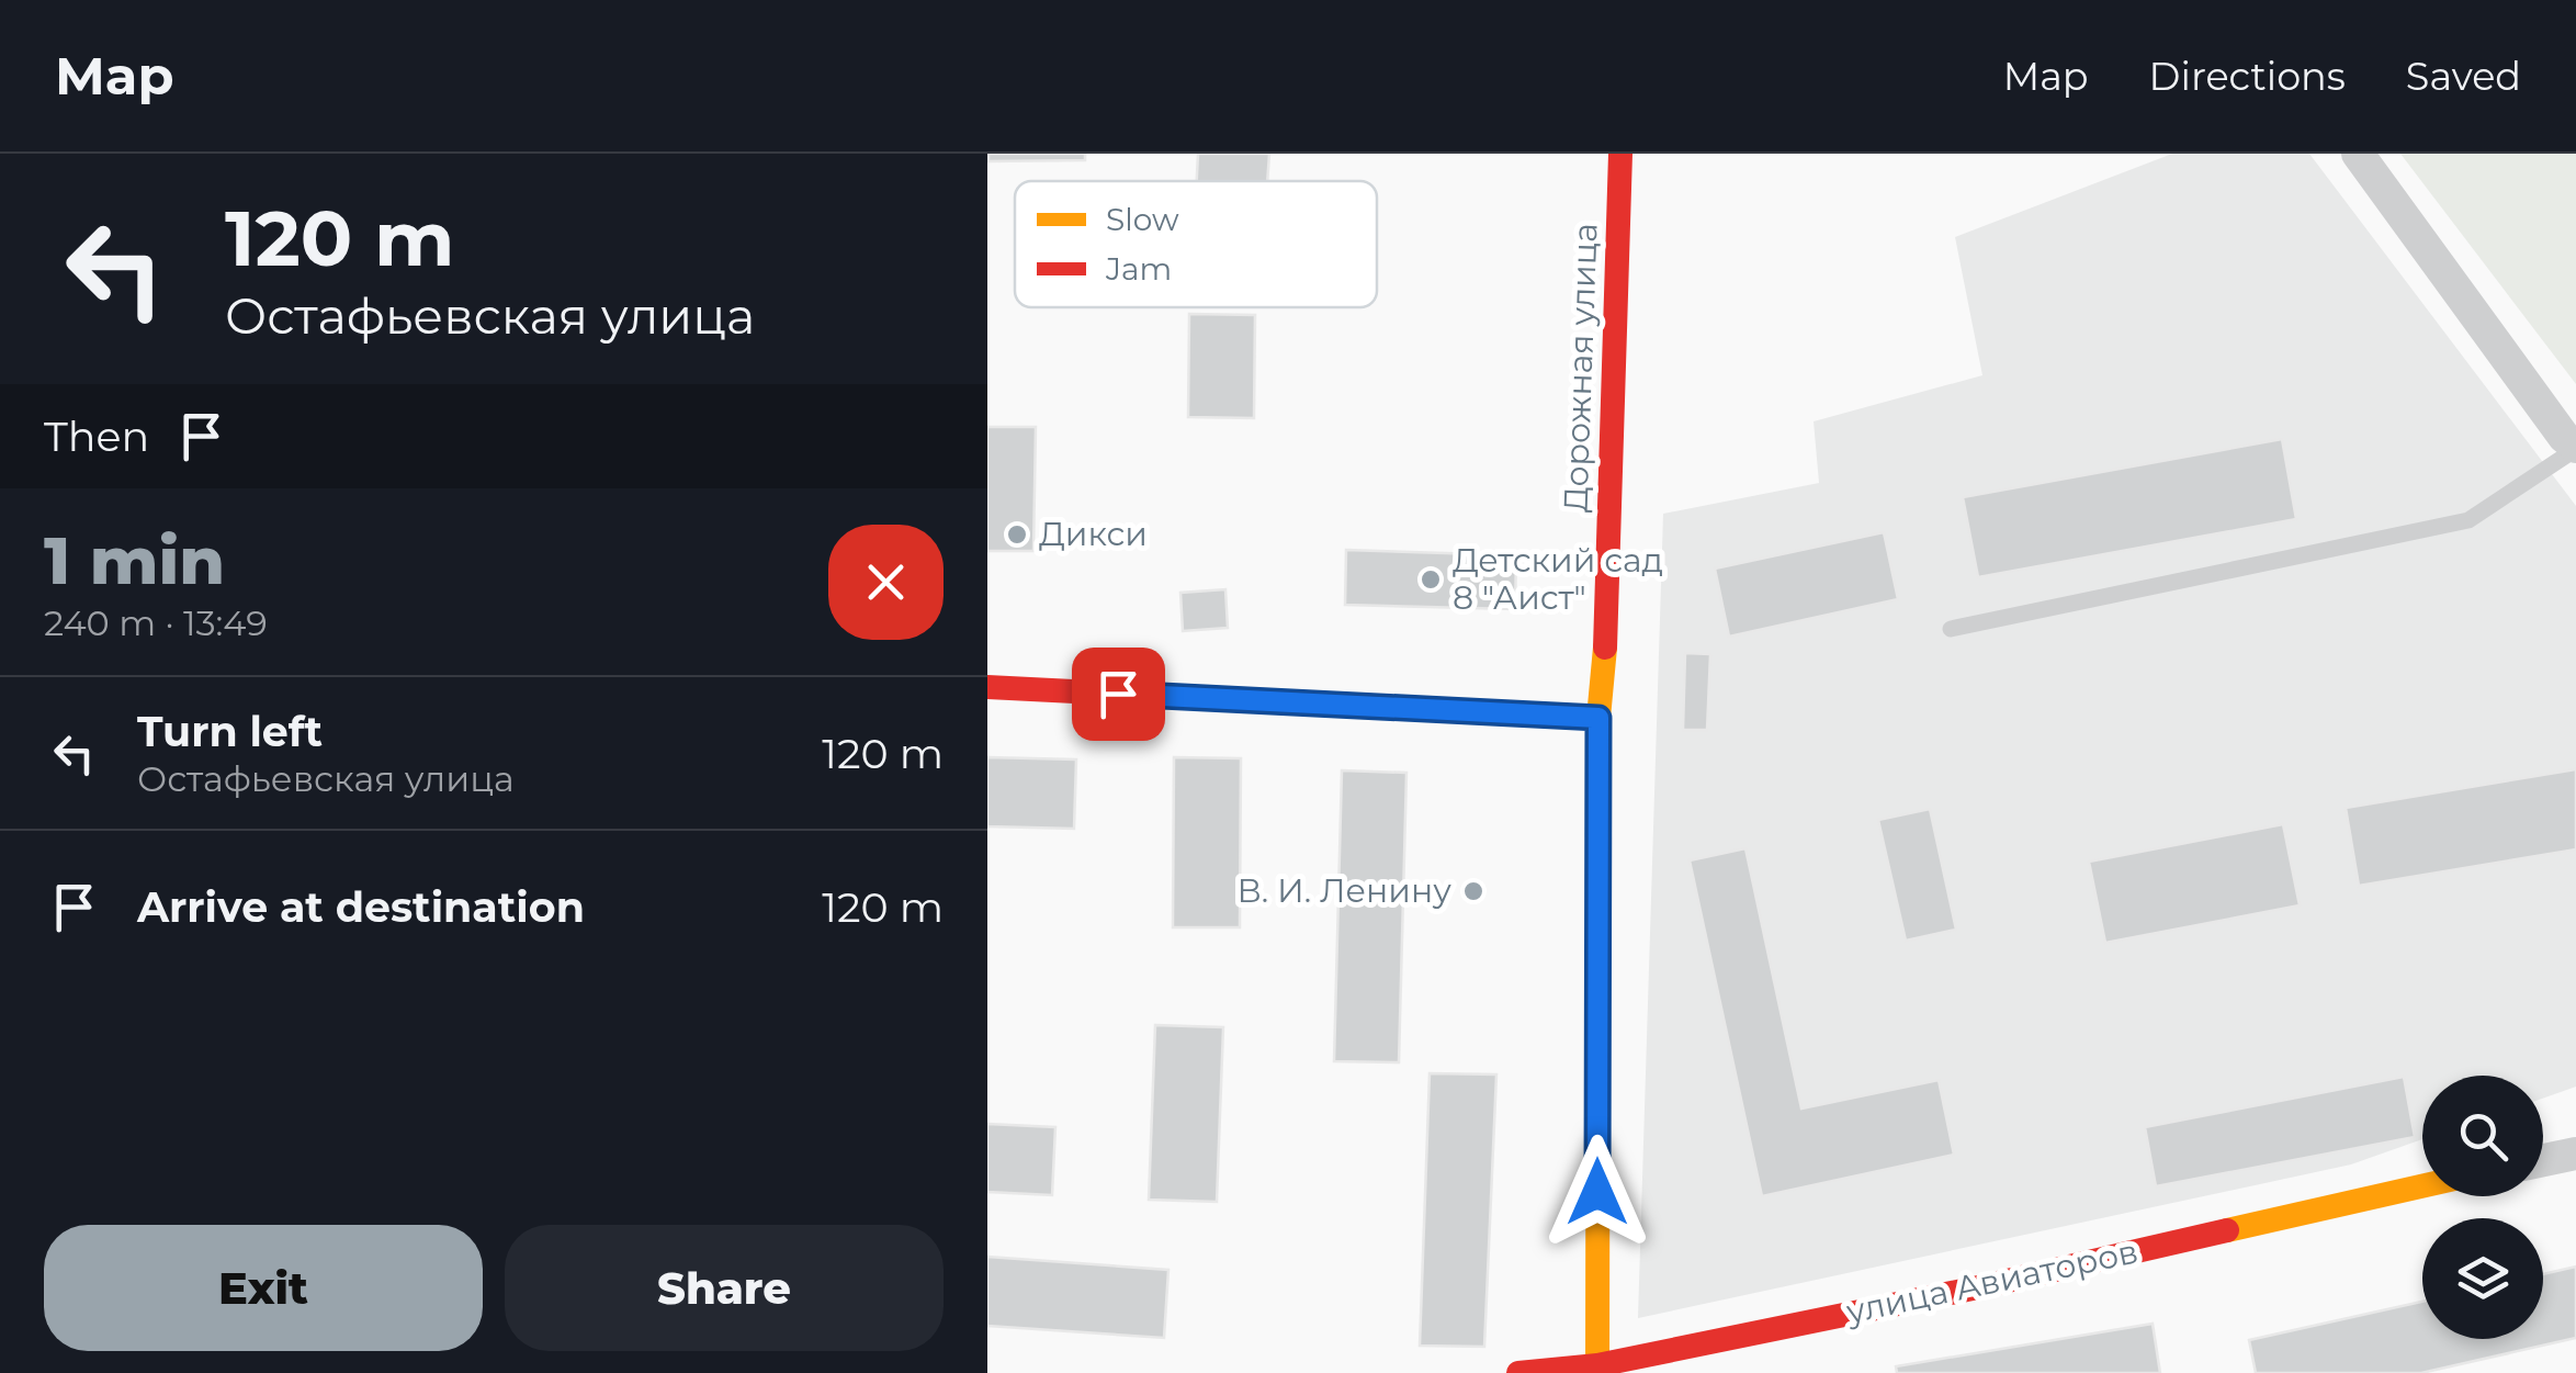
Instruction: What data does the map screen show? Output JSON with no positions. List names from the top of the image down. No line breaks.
{"streets":{"street":["Дорожная улица","улица Авиаторов"]},"crossings":[["Дорожная улица","улица Авиаторов"]],"places":["Дикси","Детский сад 8 \"Аист\"","В. И. Ленину"],"legend":["Slow","Jam"],"page":{"header":"Map","nav":["Map","Directions","Saved"],"turn":["120 m","Остафьевская улица"],"then":"Then","heading":["1 min","240 m · 13:49"],"list":[{"name":"Turn left","note":"Остафьевская улица","value":"120 m"},{"name":"Arrive at destination","value":"120 m"}],"buttons":["Exit","Share"]}}
